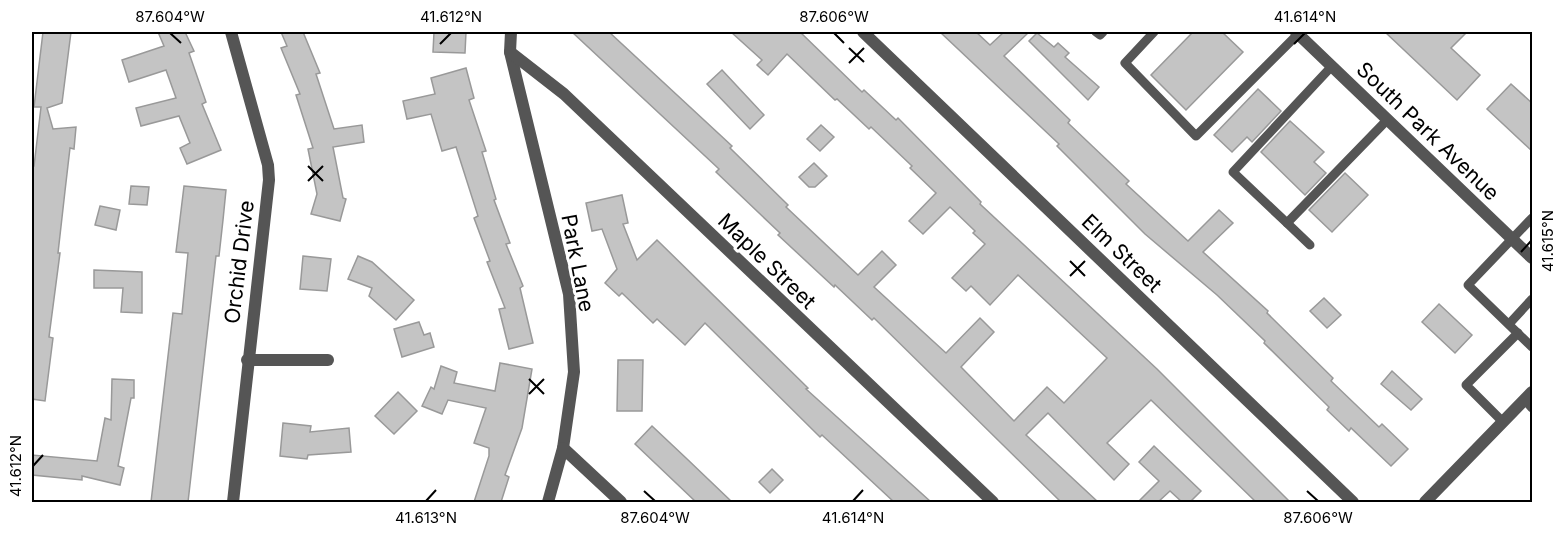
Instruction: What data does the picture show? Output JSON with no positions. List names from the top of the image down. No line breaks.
{"streets":{"street":["South Park Avenue","Elm Street","Maple Street","Orchid Drive","Park Lane"]},"crossings":[["Maple Street","Park Lane"]],"coordinates":["87.604°W","41.612°N","87.606°W","41.614°N","41.615°N","41.613°N"]}
